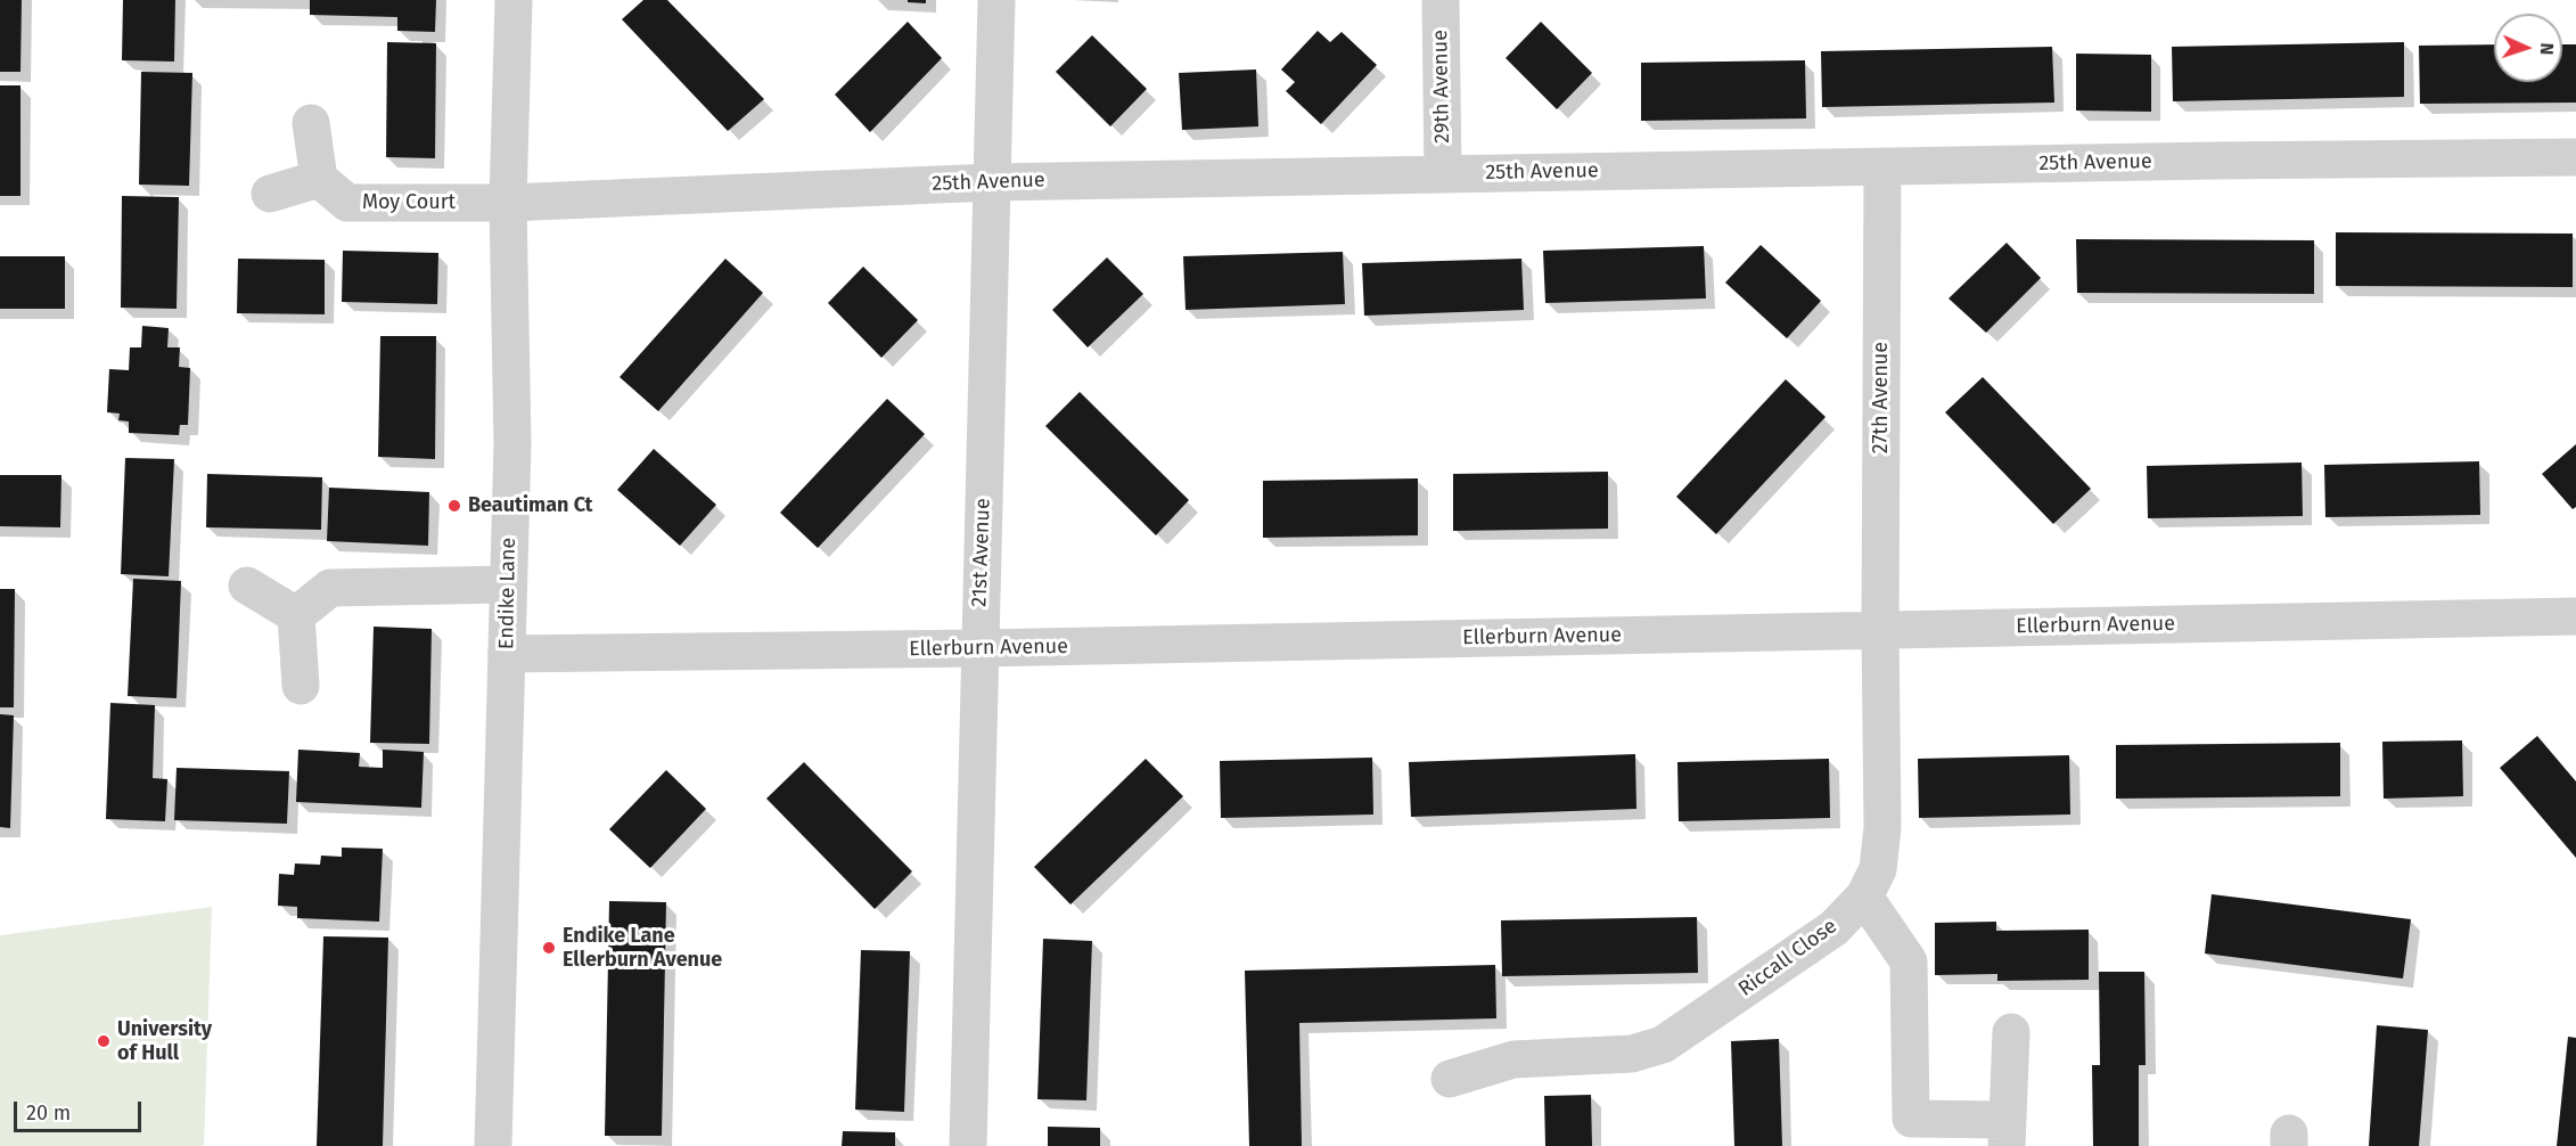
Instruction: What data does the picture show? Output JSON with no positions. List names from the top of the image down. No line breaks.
{"streets":{"street":["29th Avenue","25th Avenue","Moy Court","27th Avenue","21st Avenue","Endike Lane","Ellerburn Avenue","Riccall Close"]},"crossings":[["29th Avenue","25th Avenue"],["25th Avenue","Moy Court"],["25th Avenue","27th Avenue"],["25th Avenue","21st Avenue"],["25th Avenue","Endike Lane"],["Moy Court","Endike Lane"],["27th Avenue","Ellerburn Avenue"],["27th Avenue","Riccall Close"],["21st Avenue","Ellerburn Avenue"],["Endike Lane","Ellerburn Avenue"],["Ellerburn Avenue","Riccall Close"]],"places":["Beautiman Ct","Endike Lane Ellerburn Avenue","University of Hull"],"scale_bar":"20 m","north":"right"}
